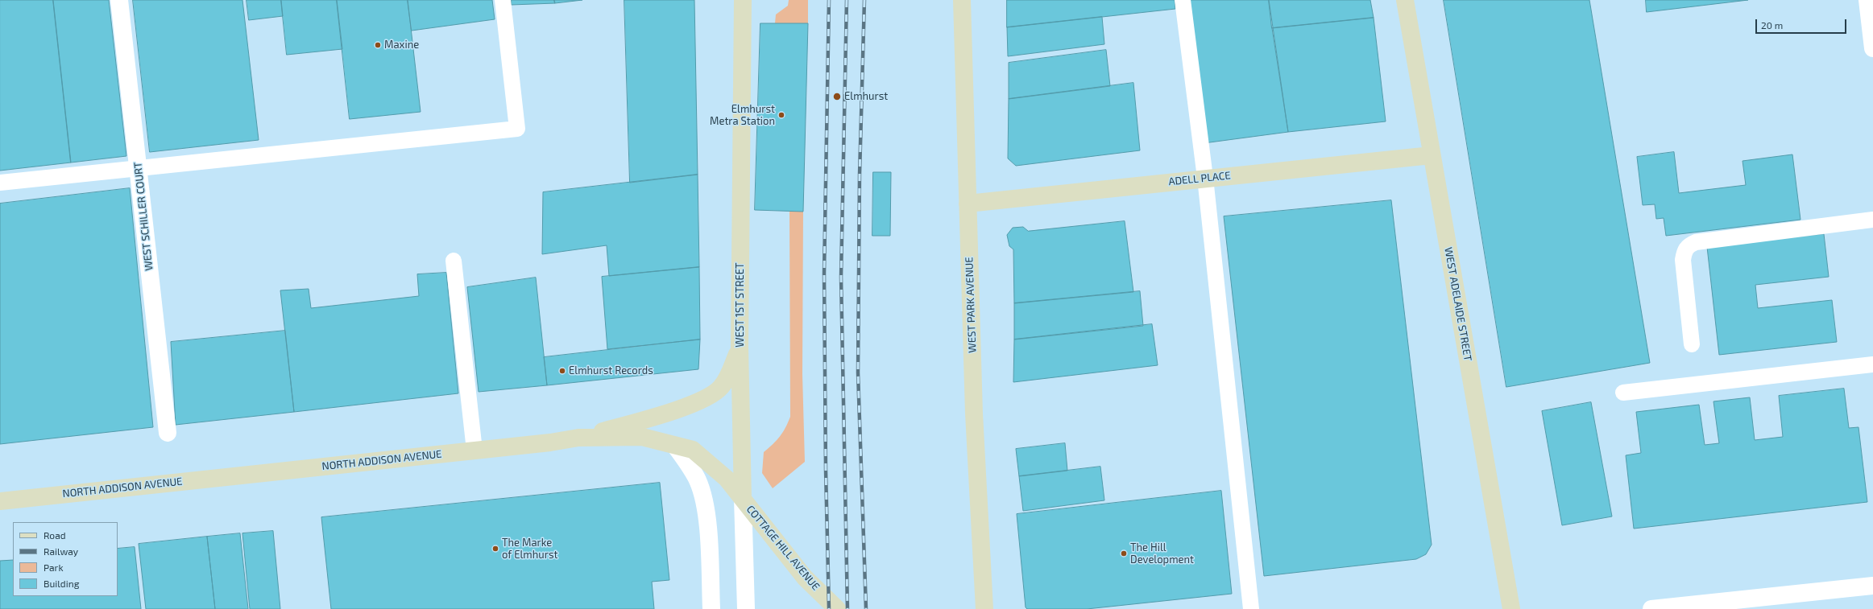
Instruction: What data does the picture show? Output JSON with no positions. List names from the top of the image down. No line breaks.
{"streets":{"street":["ADELL PLACE","WEST SCHILLER COURT","WEST ADELAIDE STREET","WEST 1ST STREET","WEST PARK AVENUE","NORTH ADDISON AVENUE","COTTAGE HILL AVENUE"]},"crossings":[["ADELL PLACE","WEST ADELAIDE STREET"],["ADELL PLACE","WEST PARK AVENUE"],["WEST 1ST STREET","NORTH ADDISON AVENUE"],["WEST 1ST STREET","COTTAGE HILL AVENUE"],["NORTH ADDISON AVENUE","COTTAGE HILL AVENUE"]],"places":["Maxine","Elmhurst","Elmhurst Metra Station","Elmhurst Records","The Marke of Elmhurst","The Hill Development"],"legend":["Road","Railway","Park","Building"],"scale_bar":"20 m"}
